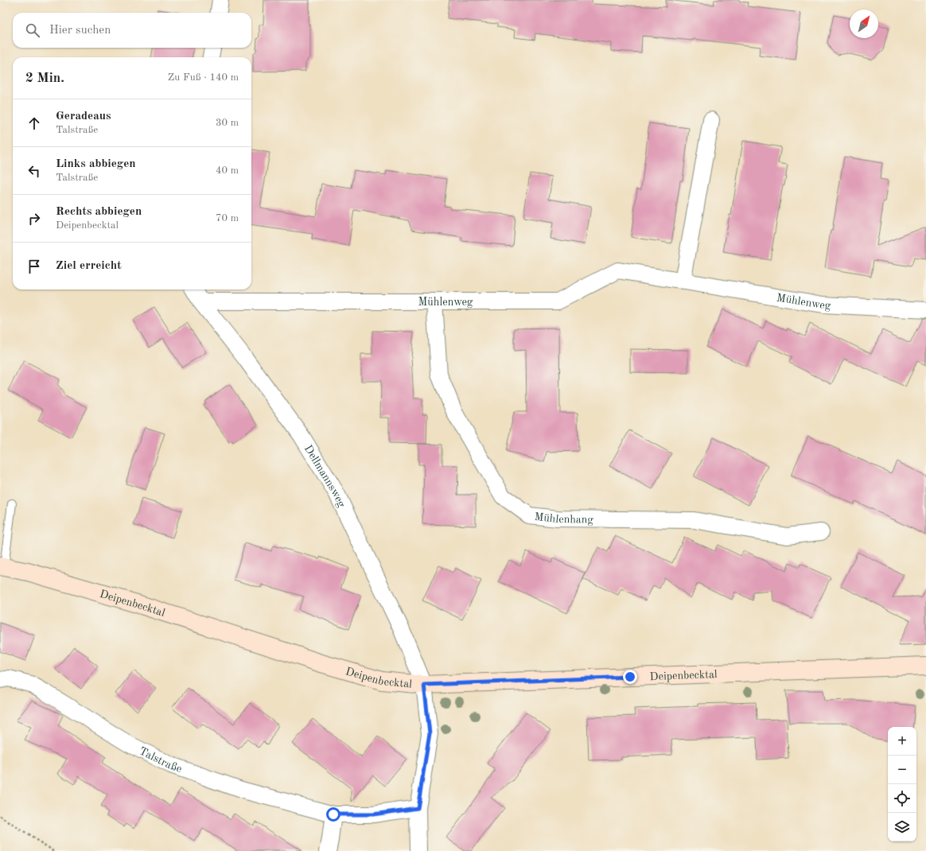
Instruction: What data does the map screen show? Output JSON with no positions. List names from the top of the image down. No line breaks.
{"streets":{"main road":["Deipenbecktal"],"street":["Mühlenweg","Dellmannsweg","Mühlenhang","Talstraße"]},"crossings":[["Mühlenweg","Dellmannsweg"],["Mühlenweg","Mühlenhang"],["Dellmannsweg","Deipenbecktal"]],"north":"top right","page":{"search":"Hier suchen","heading":["2 Min.","Zu Fuß · 140 m"],"list":[["Geradeaus","Talstraße","30 m"],["Links abbiegen","Talstraße","40 m"],["Rechts abbiegen","Deipenbecktal","70 m"],"Ziel erreicht"],"map_buttons":["+","−"]}}
